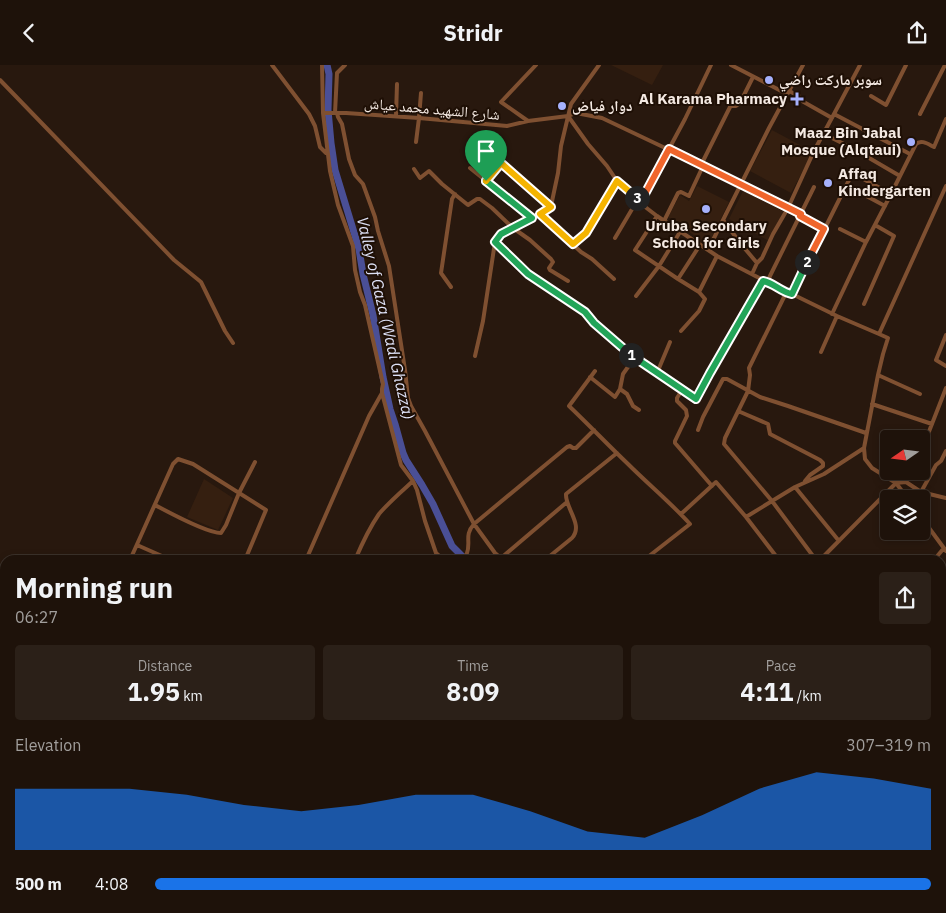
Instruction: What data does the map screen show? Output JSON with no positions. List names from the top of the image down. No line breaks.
{"streets":{"street":["شارع الشهيد محمد عياش"]},"water":["Valley of Gaza (Wadi Ghazza)"],"places":{"other":["سوبر ماركت راضي","دوار فياض","Maaz Bin Jabal Mosque (Alqtaui)","Affaq Kindergarten","Uruba Secondary School for Girls"],"health":["Al Karama Pharmacy"]},"north":"left","page":{"header":"Stridr","pins":["3","2","1"],"heading":["Morning run","06:27"],"stats":[["Distance","1.95 km"],["Time","8:09"],["Pace","4:11 /km"]],"chart":["Elevation","307–319 m"],"list":[{"name":"500 m","note":"4:08"}]}}
